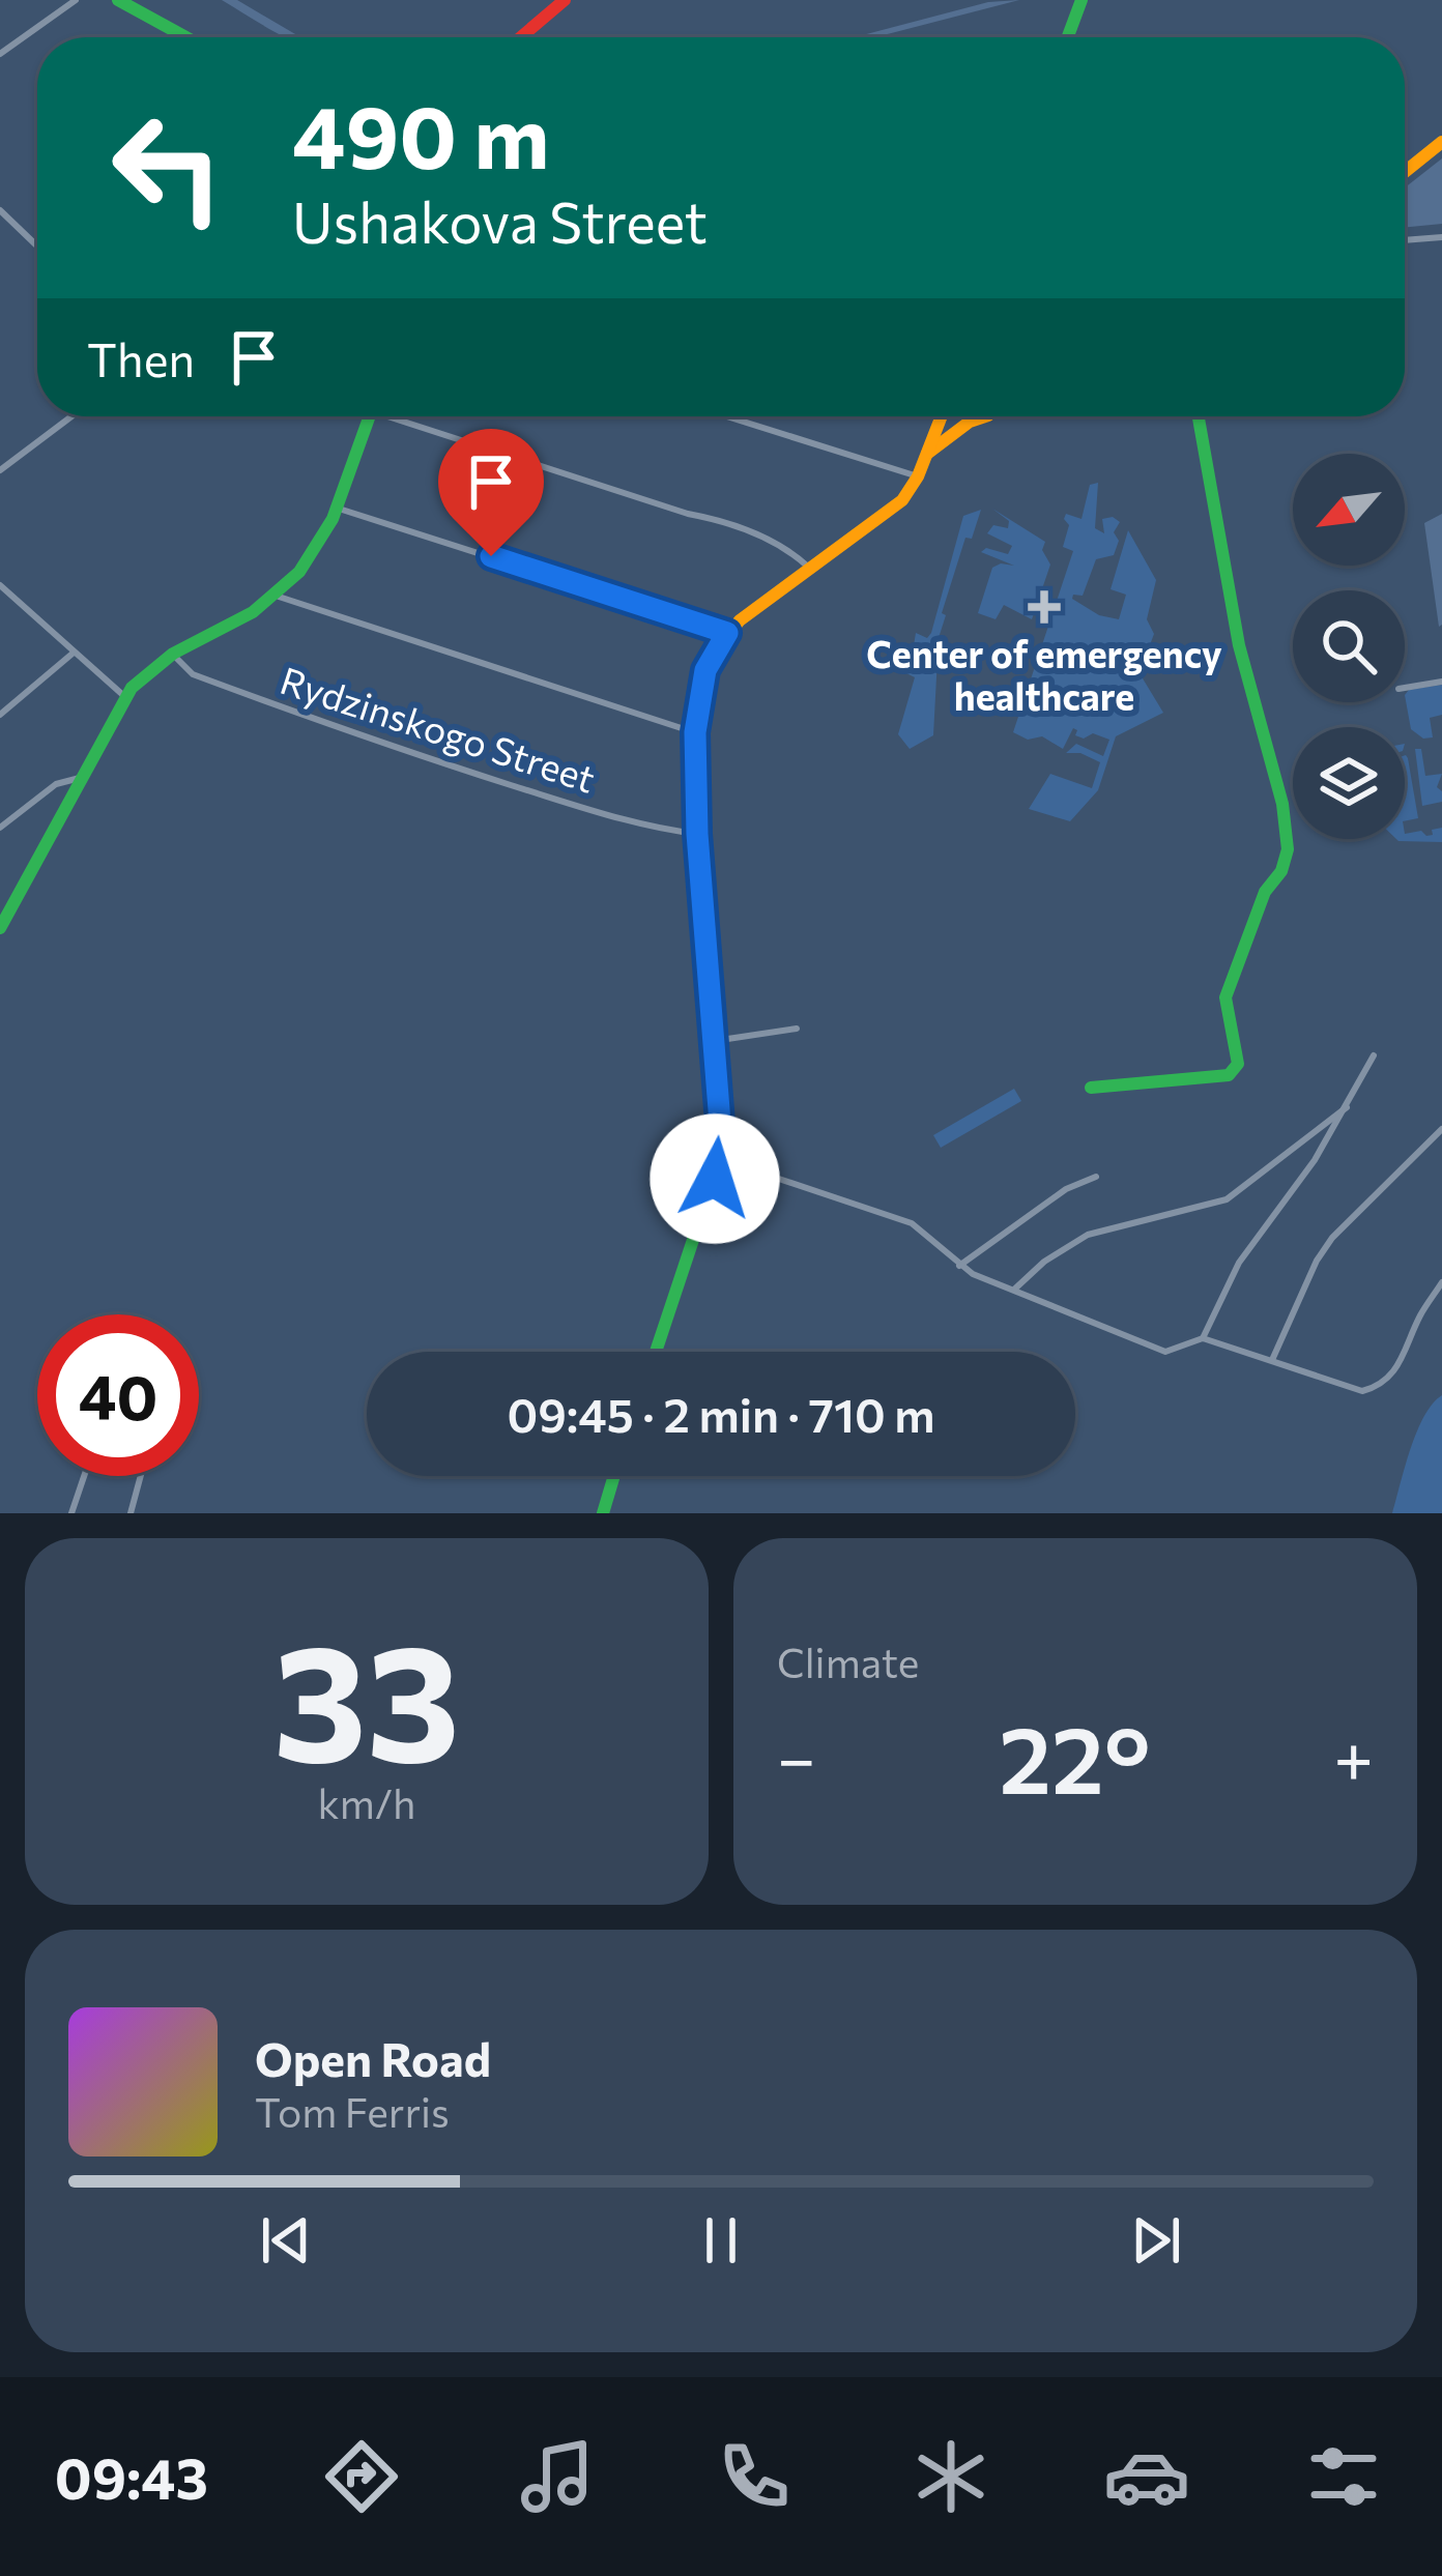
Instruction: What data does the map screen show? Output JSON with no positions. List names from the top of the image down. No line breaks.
{"streets":{"street":["Rydzinskogo Street"]},"places":{"health":["Center of emergency healthcare"]},"north":"bottom left","page":{"turn":["490 m","Ushakova Street"],"then":"Then","limit":"40","trip":"09:45 · 2 min · 710 m","tile":[["33","km/h"],"Climate"],"heat":["−","22°","+"],"song":["Open Road","Tom Ferris"],"tabs":"09:43"}}
